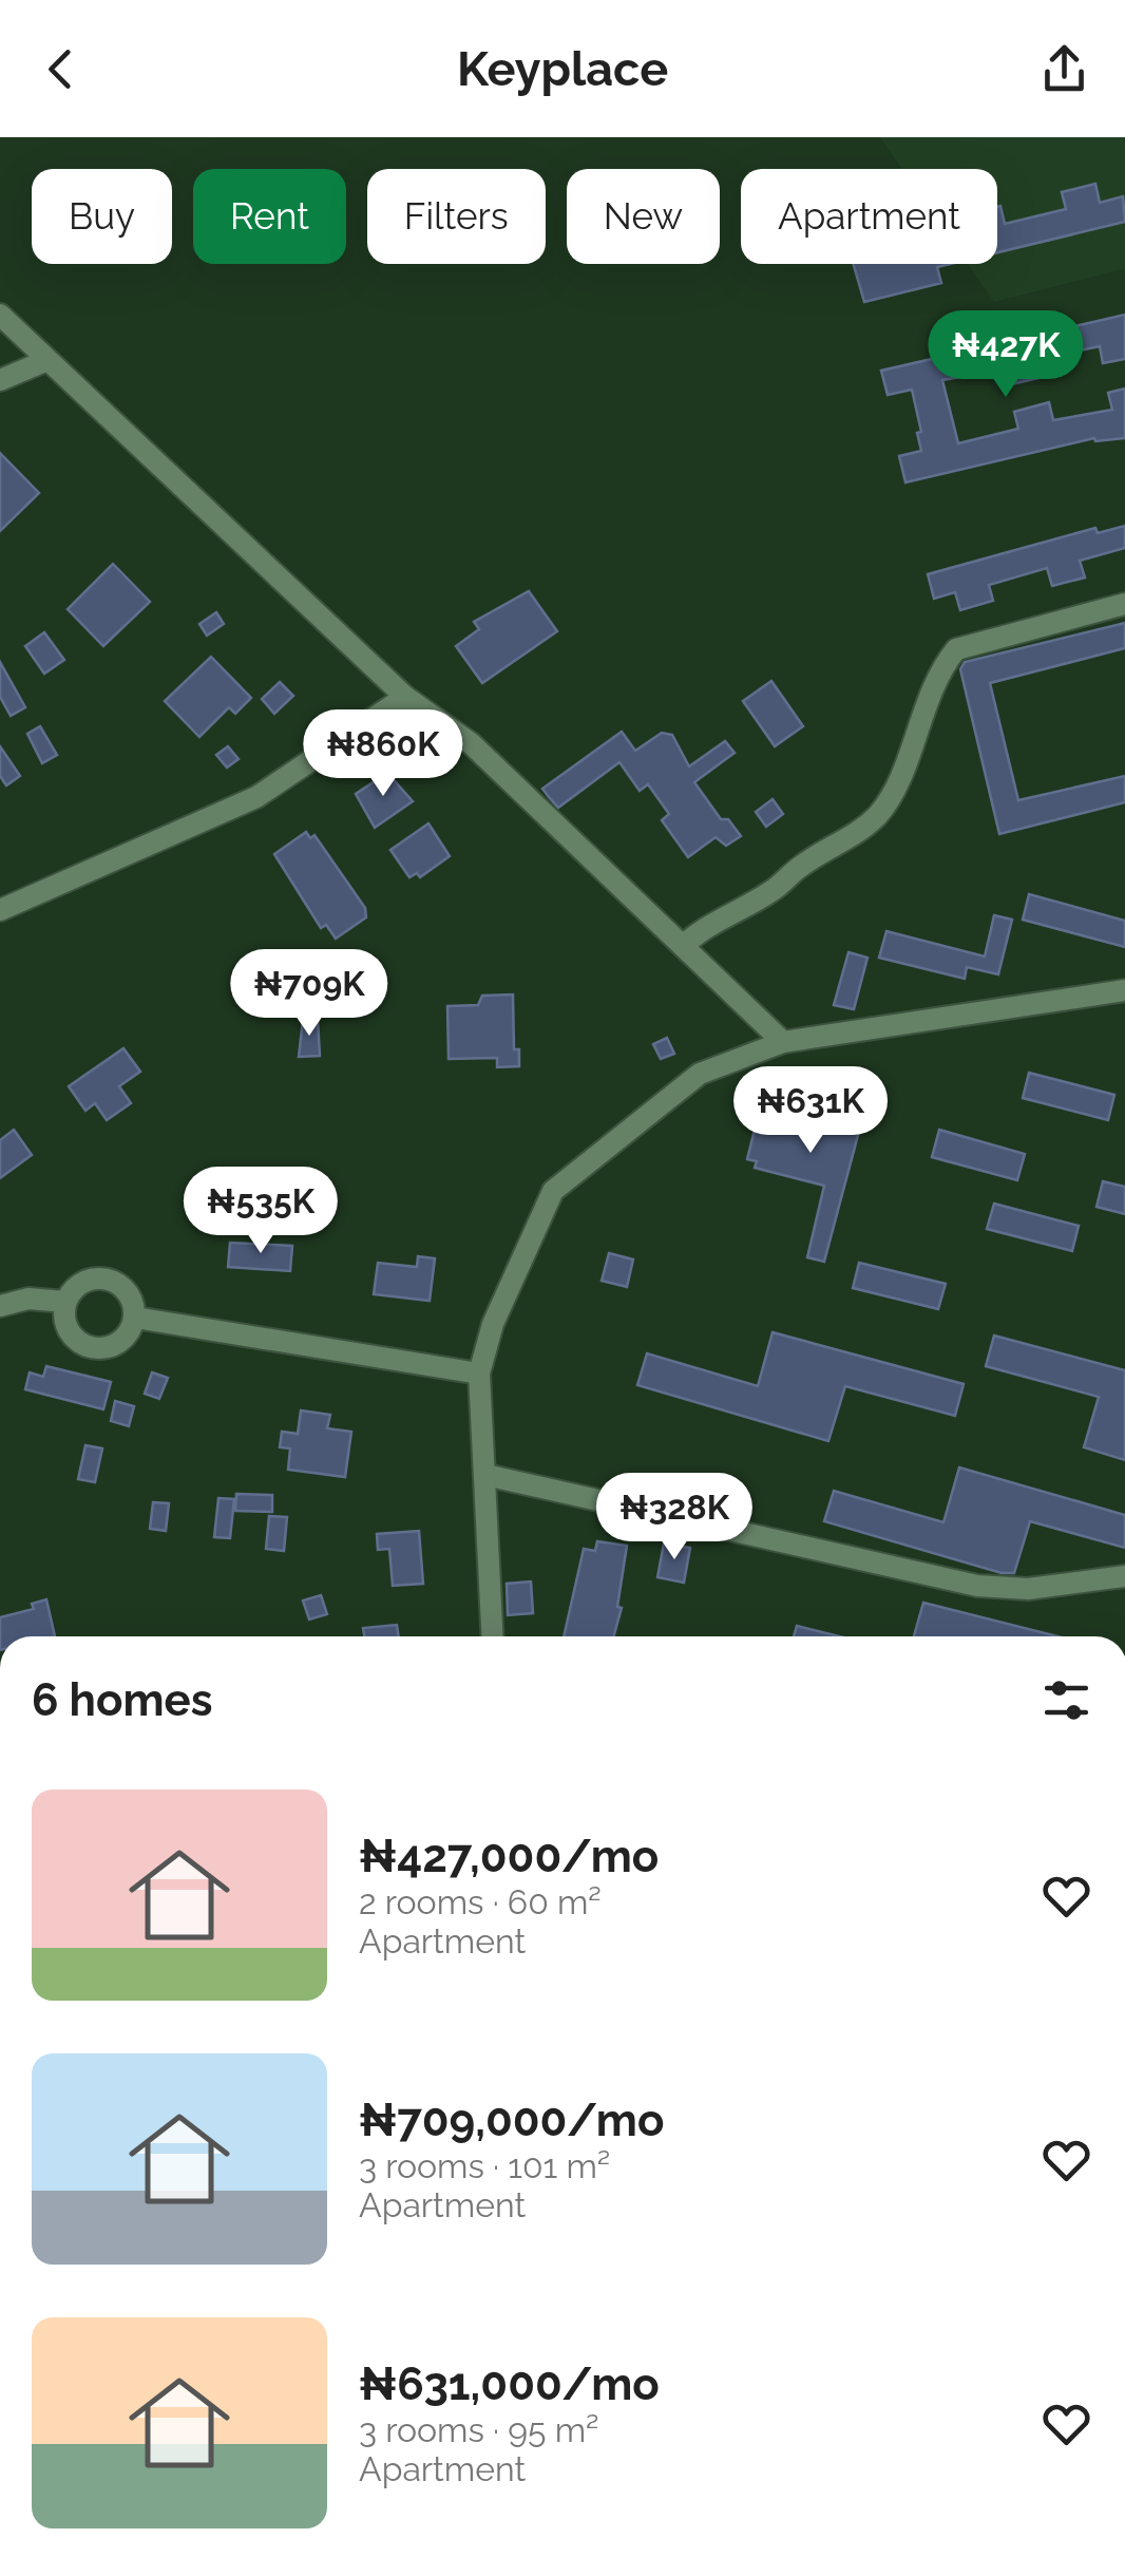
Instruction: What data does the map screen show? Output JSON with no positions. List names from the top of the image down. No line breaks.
{"page":{"header":"Keyplace","chip":["Buy","Rent","Filters","New","Apartment"],"price":["₦427K","₦860K","₦709K","₦631K","₦535K","₦328K"],"heading":"6 homes","list":[{"name":"₦427,000/mo","note":"2 rooms · 60 m² · Apartment"},{"name":"₦709,000/mo","note":"3 rooms · 101 m² · Apartment"},{"name":"₦631,000/mo","note":"3 rooms · 95 m² · Apartment"}]}}
